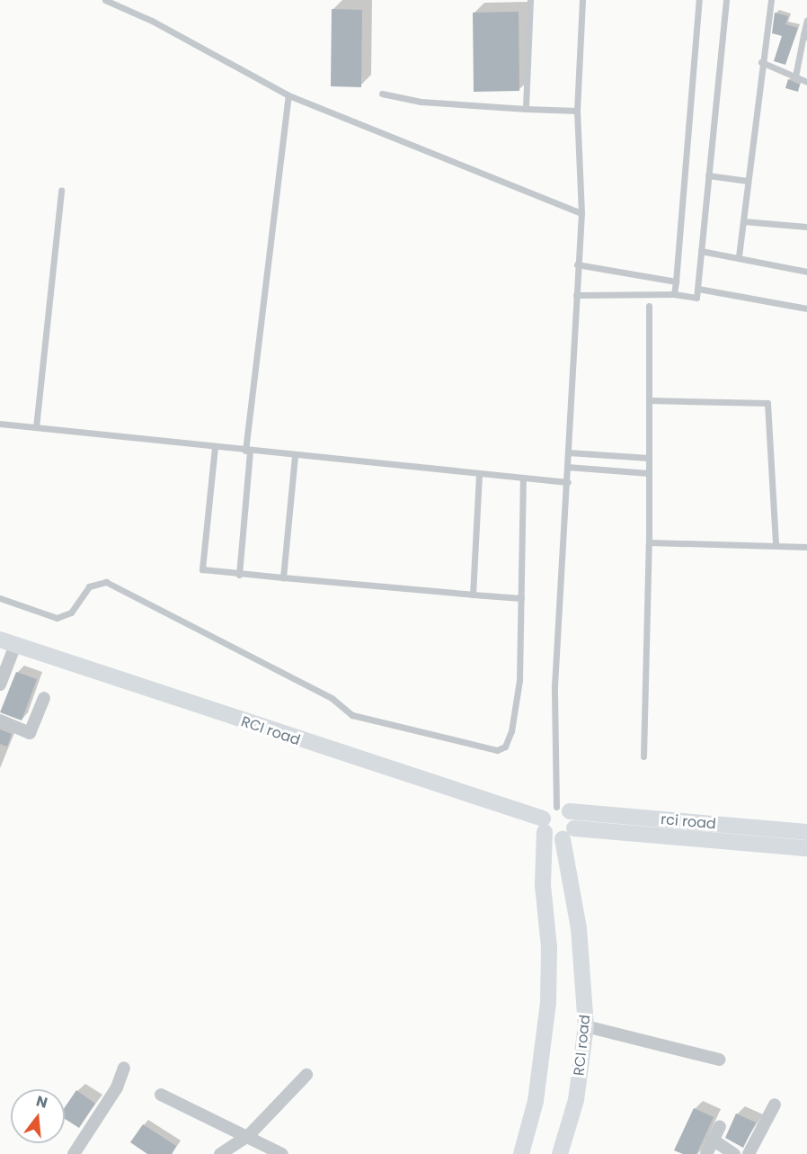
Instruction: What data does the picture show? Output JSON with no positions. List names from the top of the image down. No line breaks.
{"streets":{"main road":["RCI road","rci road"]},"north":"top"}
